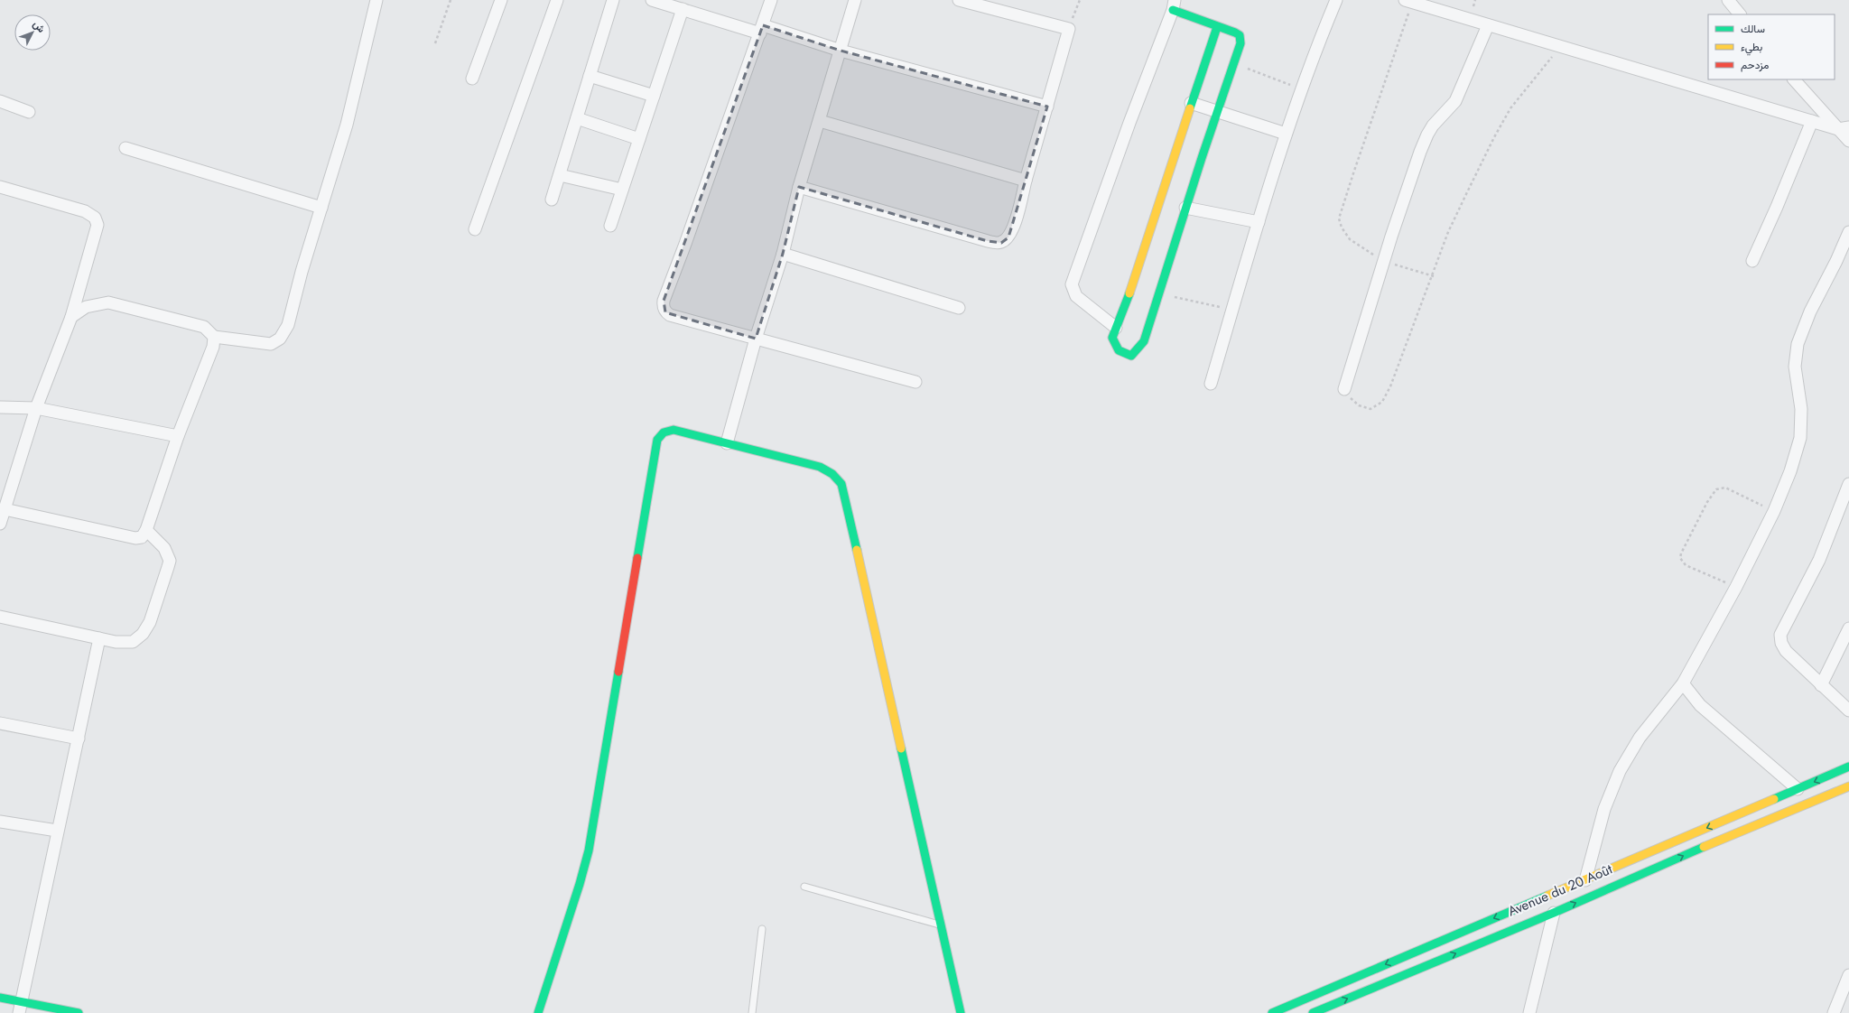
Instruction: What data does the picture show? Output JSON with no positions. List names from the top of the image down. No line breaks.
{"streets":{"street":["Avenue du 20 Août"]},"legend":["سالك","بطيء","مزدحم"],"north":"top right"}
